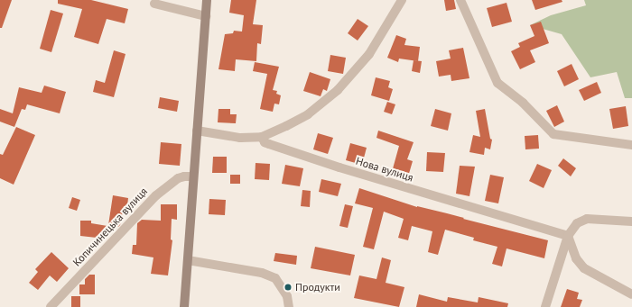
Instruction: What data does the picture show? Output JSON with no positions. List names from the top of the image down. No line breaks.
{"streets":{"street":["Нова вулиця","Копичинецька вулиця"]},"places":["Продукти"]}
